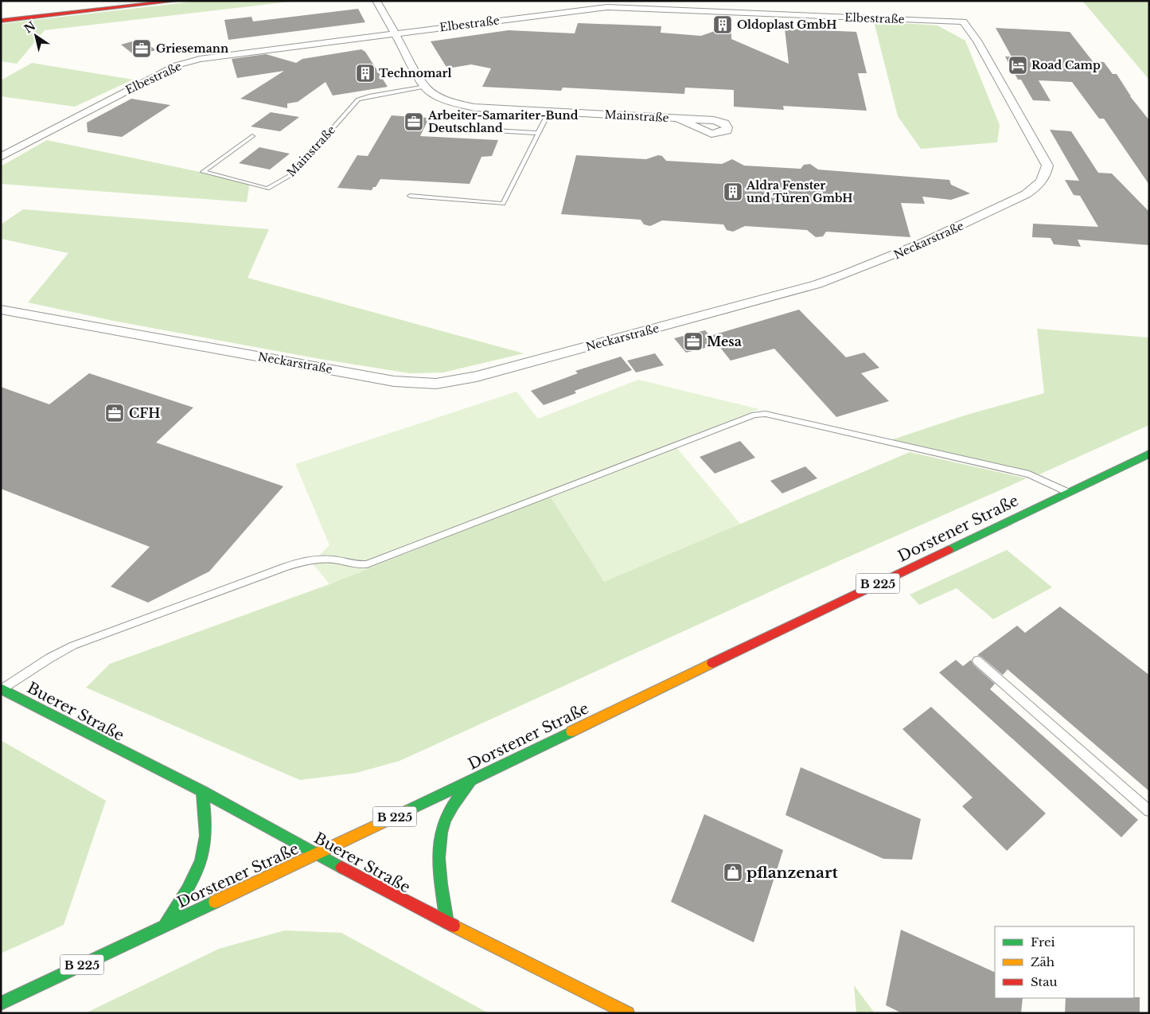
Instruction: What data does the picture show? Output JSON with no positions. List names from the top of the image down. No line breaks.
{"streets":{"main road":["Dorstener Straße","B 225","Buerer Straße"],"street":["Elbestraße","Mainstraße","Neckarstraße"]},"crossings":[["Elbestraße","Mainstraße"],["Elbestraße","Neckarstraße"],["Dorstener Straße","Buerer Straße"]],"places":{"building":["Oldoplast GmbH","Technomarl","Aldra Fenster und Türen GmbH"],"office":["Griesemann","Arbeiter-Samariter-Bund Deutschland","Mesa","CFH"],"hotel":["Road Camp"],"shop":["pflanzenart"]},"legend":["Frei","Zäh","Stau"],"north":"top left"}
